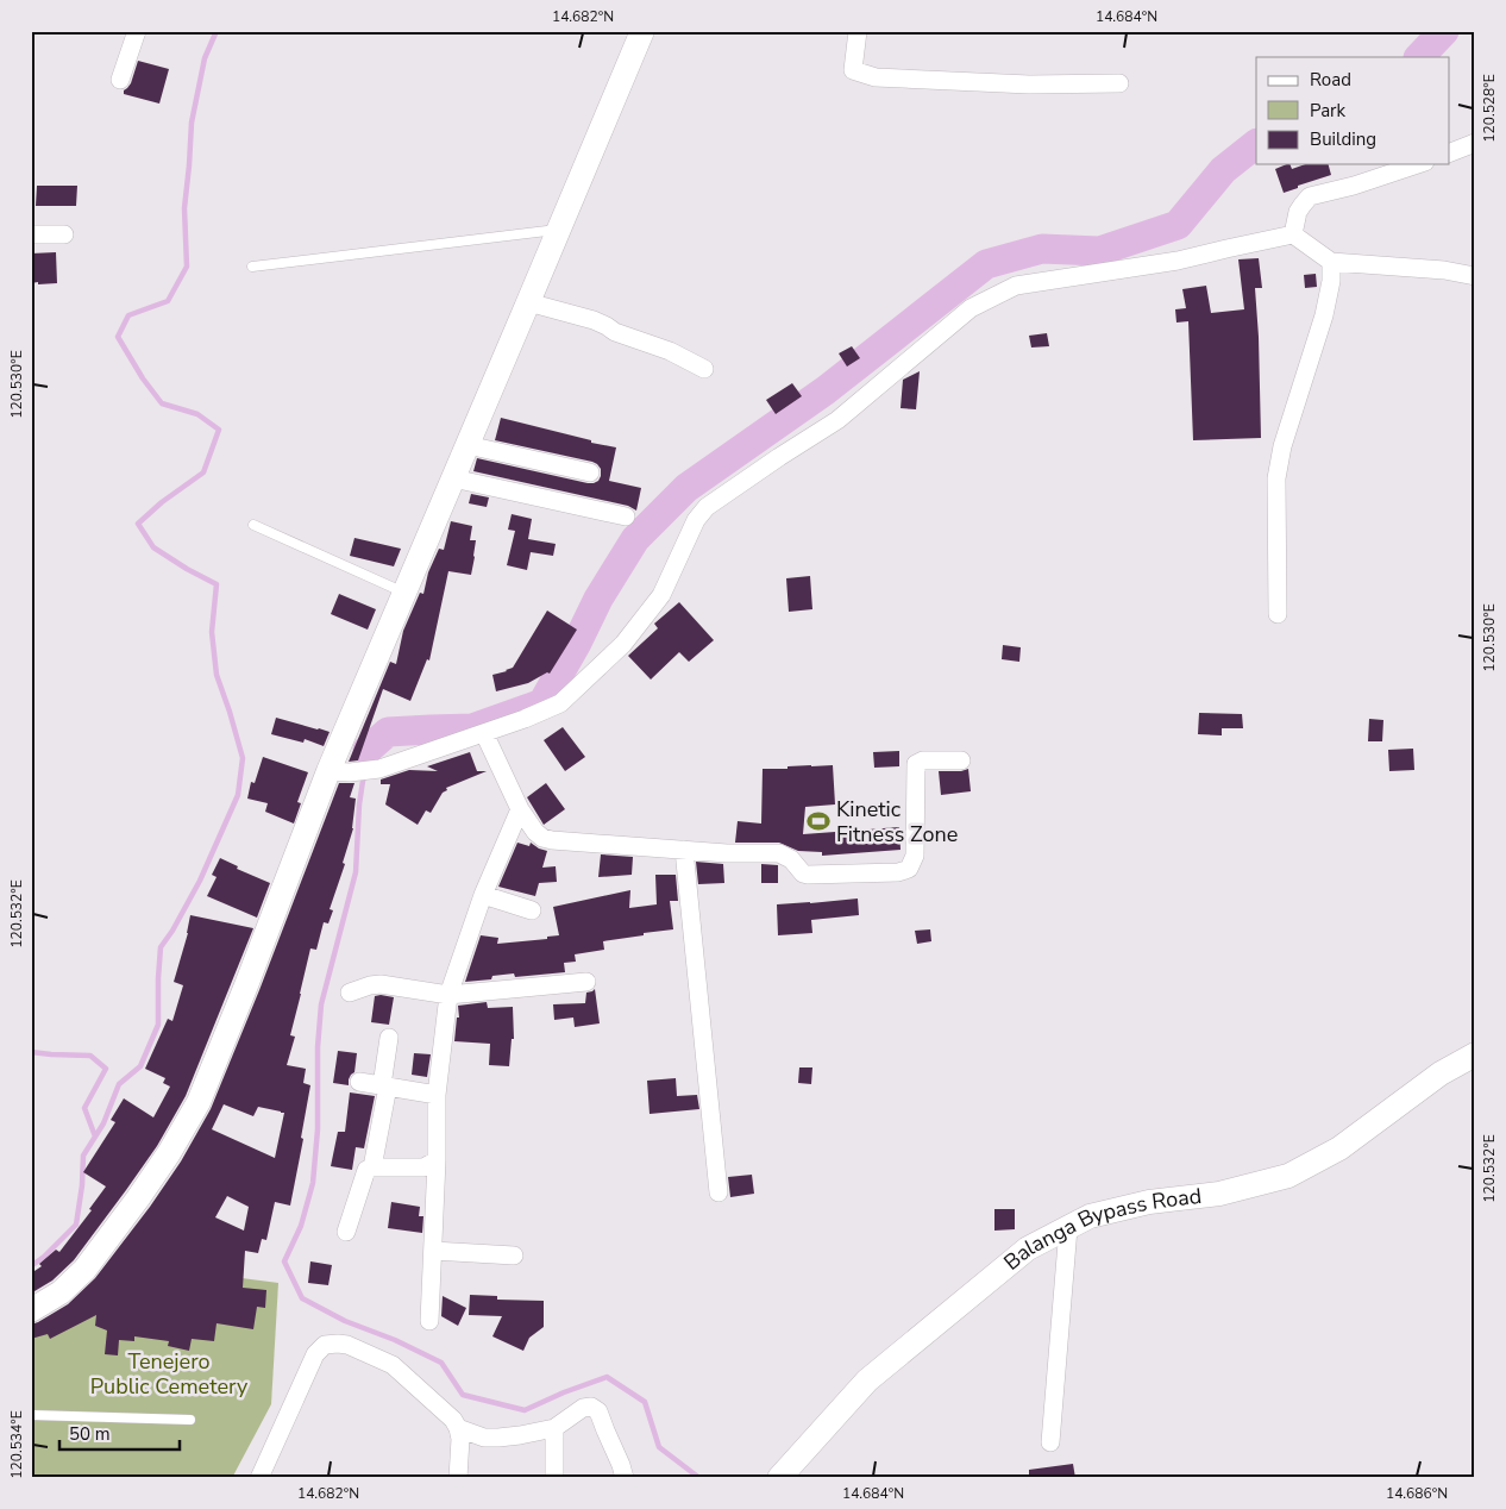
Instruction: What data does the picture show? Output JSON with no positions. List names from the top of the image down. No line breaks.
{"streets":{"street":["Balanga Bypass Road"]},"parks":["Tenejero Public Cemetery"],"places":{"sports":["Kinetic Fitness Zone"]},"legend":["Road","Park","Building"],"scale_bar":"50 m","coordinates":["14.682°N","14.684°N","120.528°E","120.530°E","120.532°E","120.534°E","14.686°N"]}
